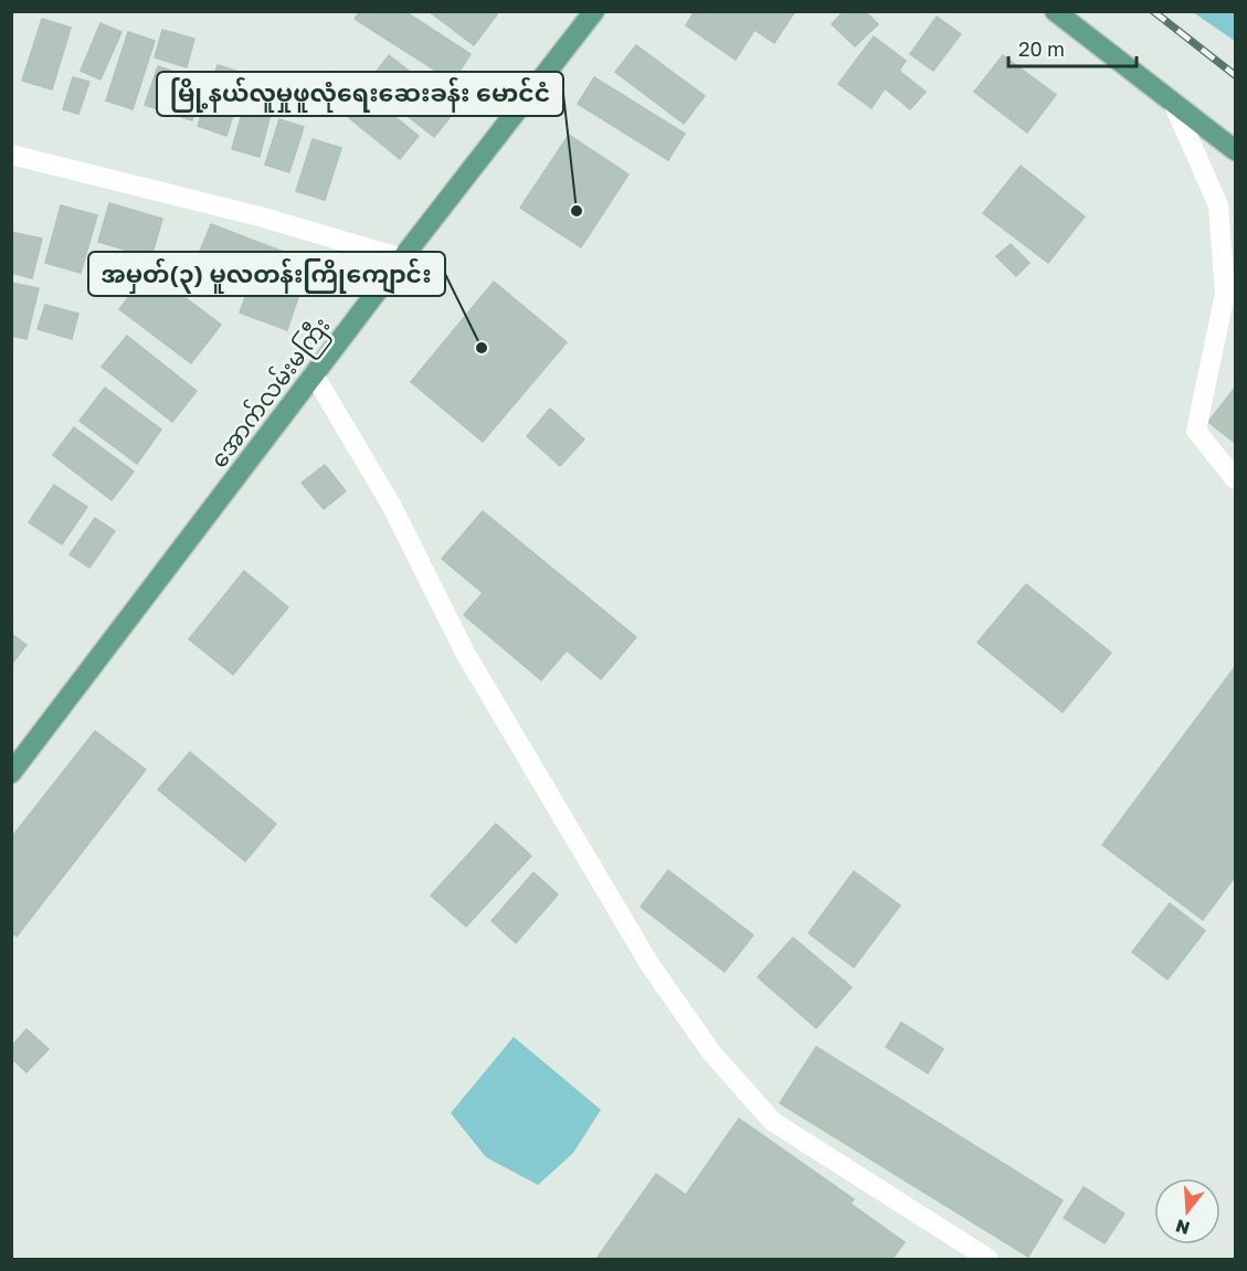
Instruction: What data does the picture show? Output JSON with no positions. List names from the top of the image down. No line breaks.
{"streets":{"main road":["အောက်လမ်းမကြီး"]},"places":["မြို့နယ်လူမှုဖူလုံရေးဆေးခန်း မောင်ငံ","အမှတ်(၃) မူလတန်းကြိုကျောင်း"],"scale_bar":"20 m","north":"bottom"}
